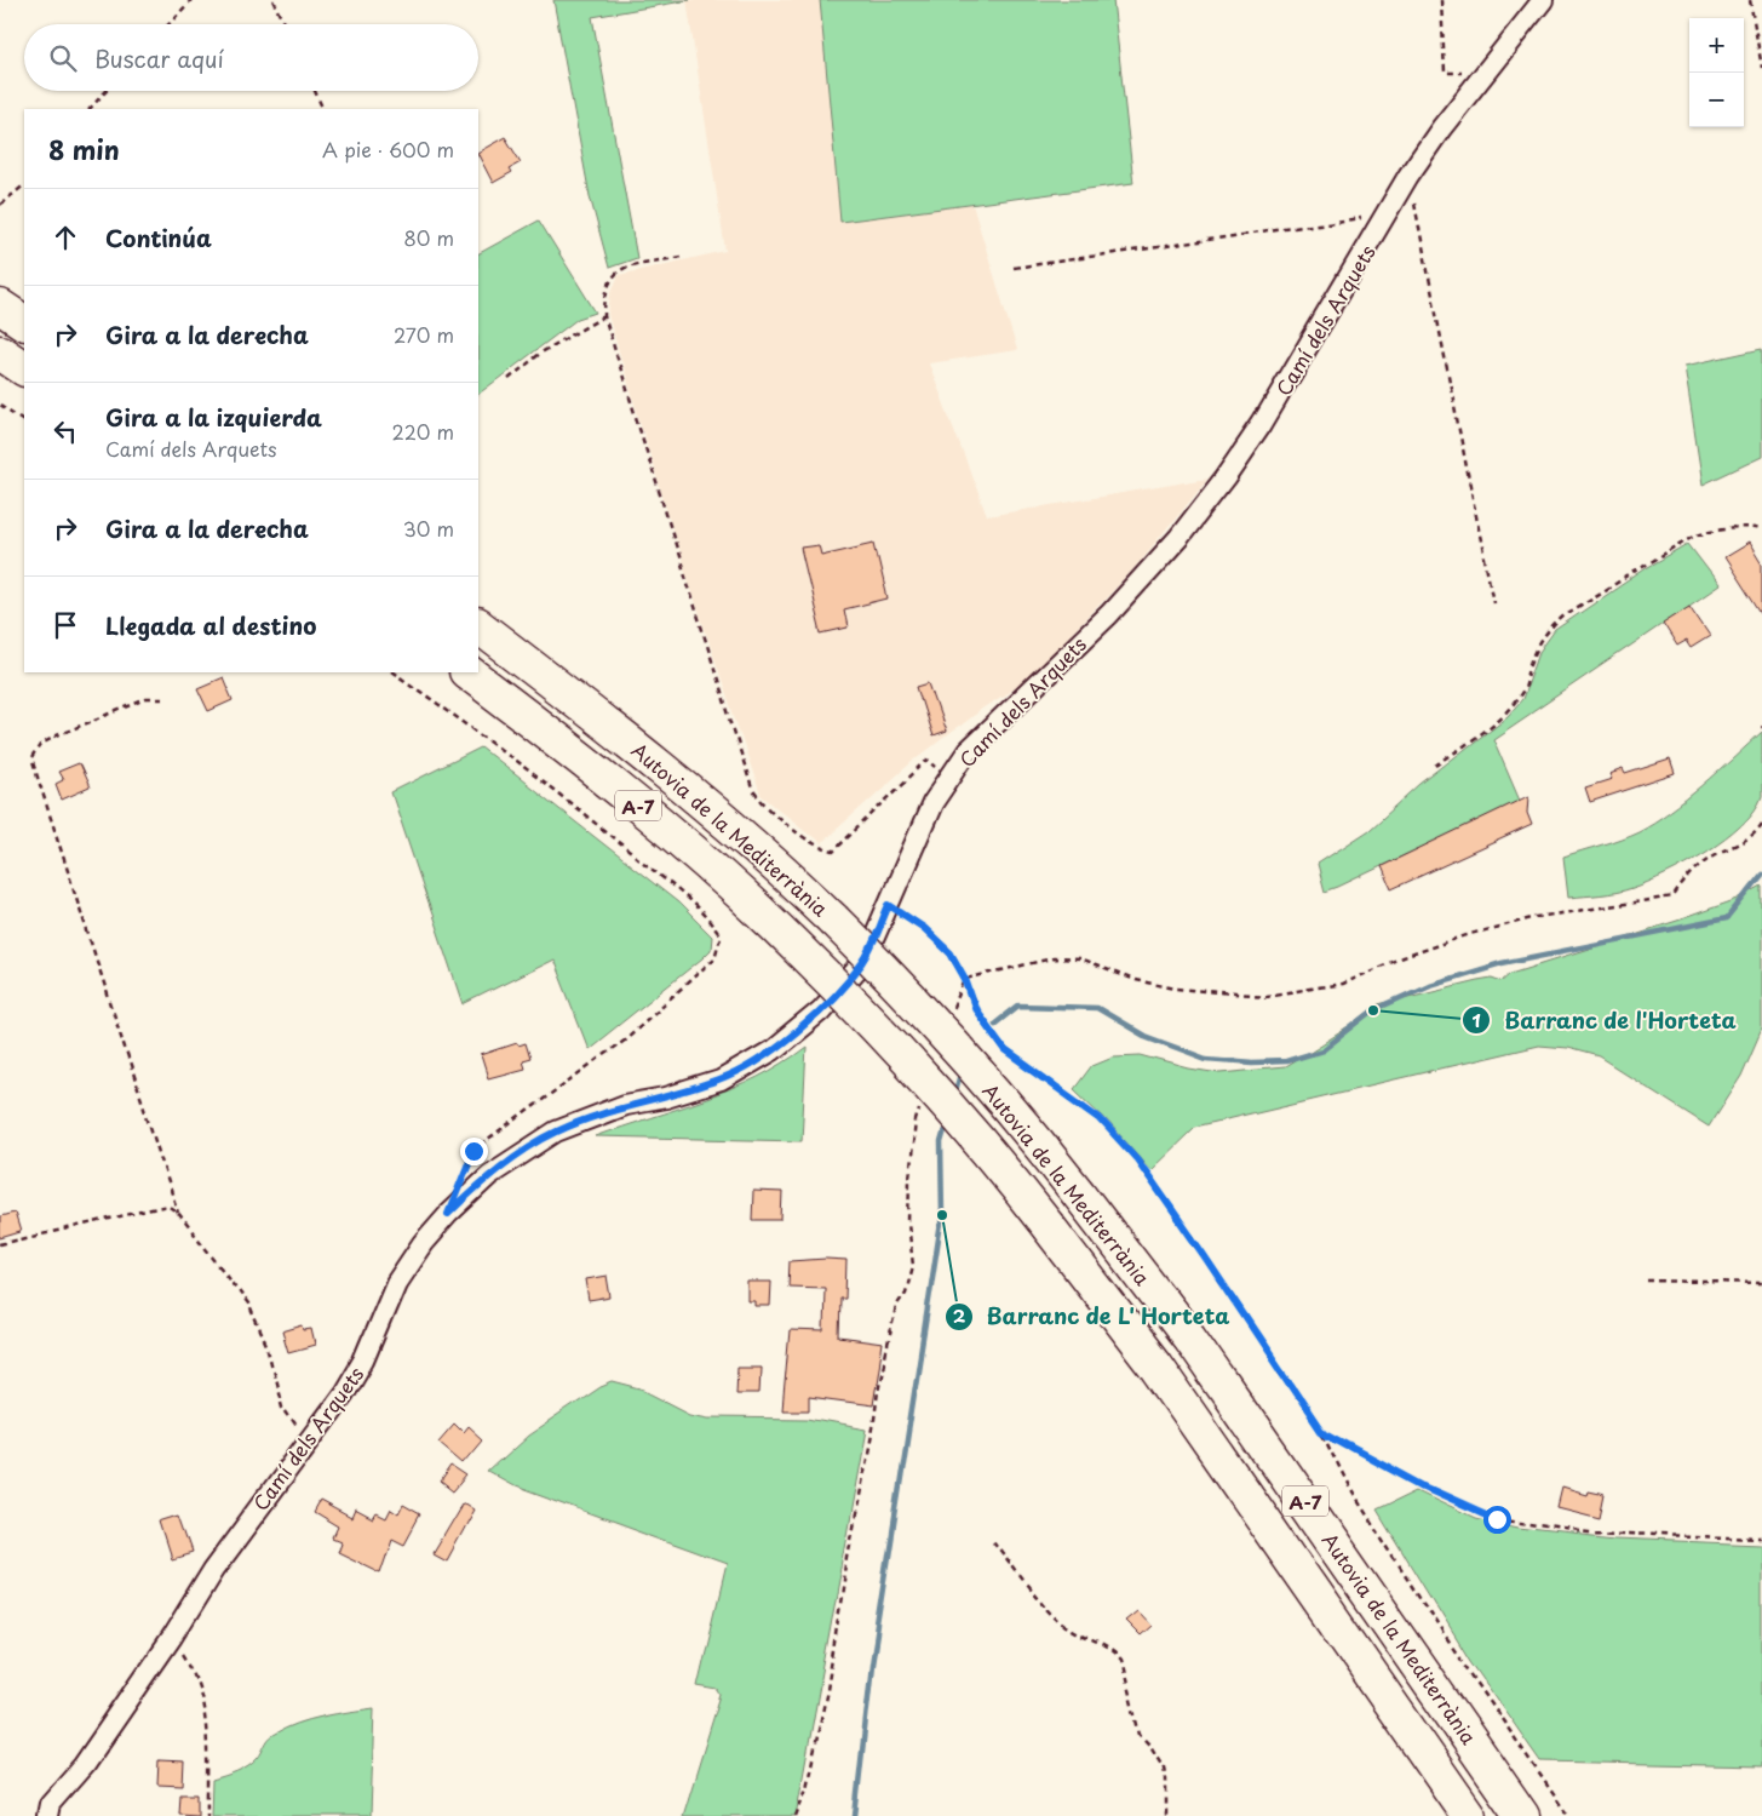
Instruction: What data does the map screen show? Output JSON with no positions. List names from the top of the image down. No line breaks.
{"streets":{"highway":["A-7","Autovia de la Mediterrània"],"street":["Camí dels Arquets"]},"places":["Barranc de l'Horteta","Barranc de L' Horteta"],"page":{"map_buttons":["+","−"],"search":"Buscar aquí","heading":["8 min","A pie · 600 m"],"list":[["Continúa","80 m"],["Gira a la derecha","270 m"],["Gira a la izquierda","Camí dels Arquets","220 m"],["Gira a la derecha","30 m"],"Llegada al destino"]}}
